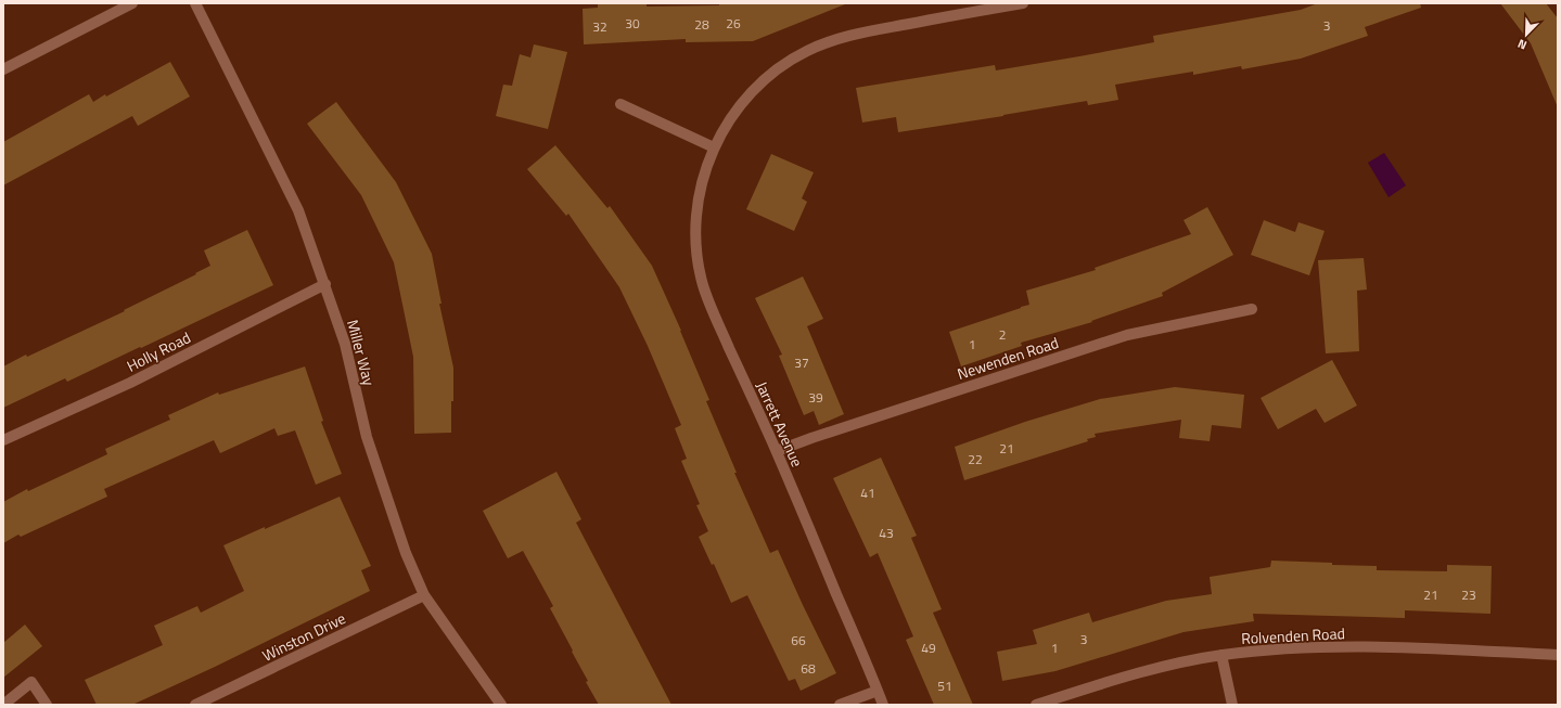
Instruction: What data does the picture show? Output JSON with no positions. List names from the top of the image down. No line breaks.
{"streets":{"street":["Holly Road","Miller Way","Newenden Road","Jarrett Avenue","Rolvenden Road","Winston Drive"]},"crossings":[["Holly Road","Miller Way"],["Miller Way","Winston Drive"],["Newenden Road","Jarrett Avenue"]],"house_numbers":["30","26","28","3","32","2","1","37","39","21","22","41","43","21","23","3","66","49","1","68","51"],"north":"bottom left"}
